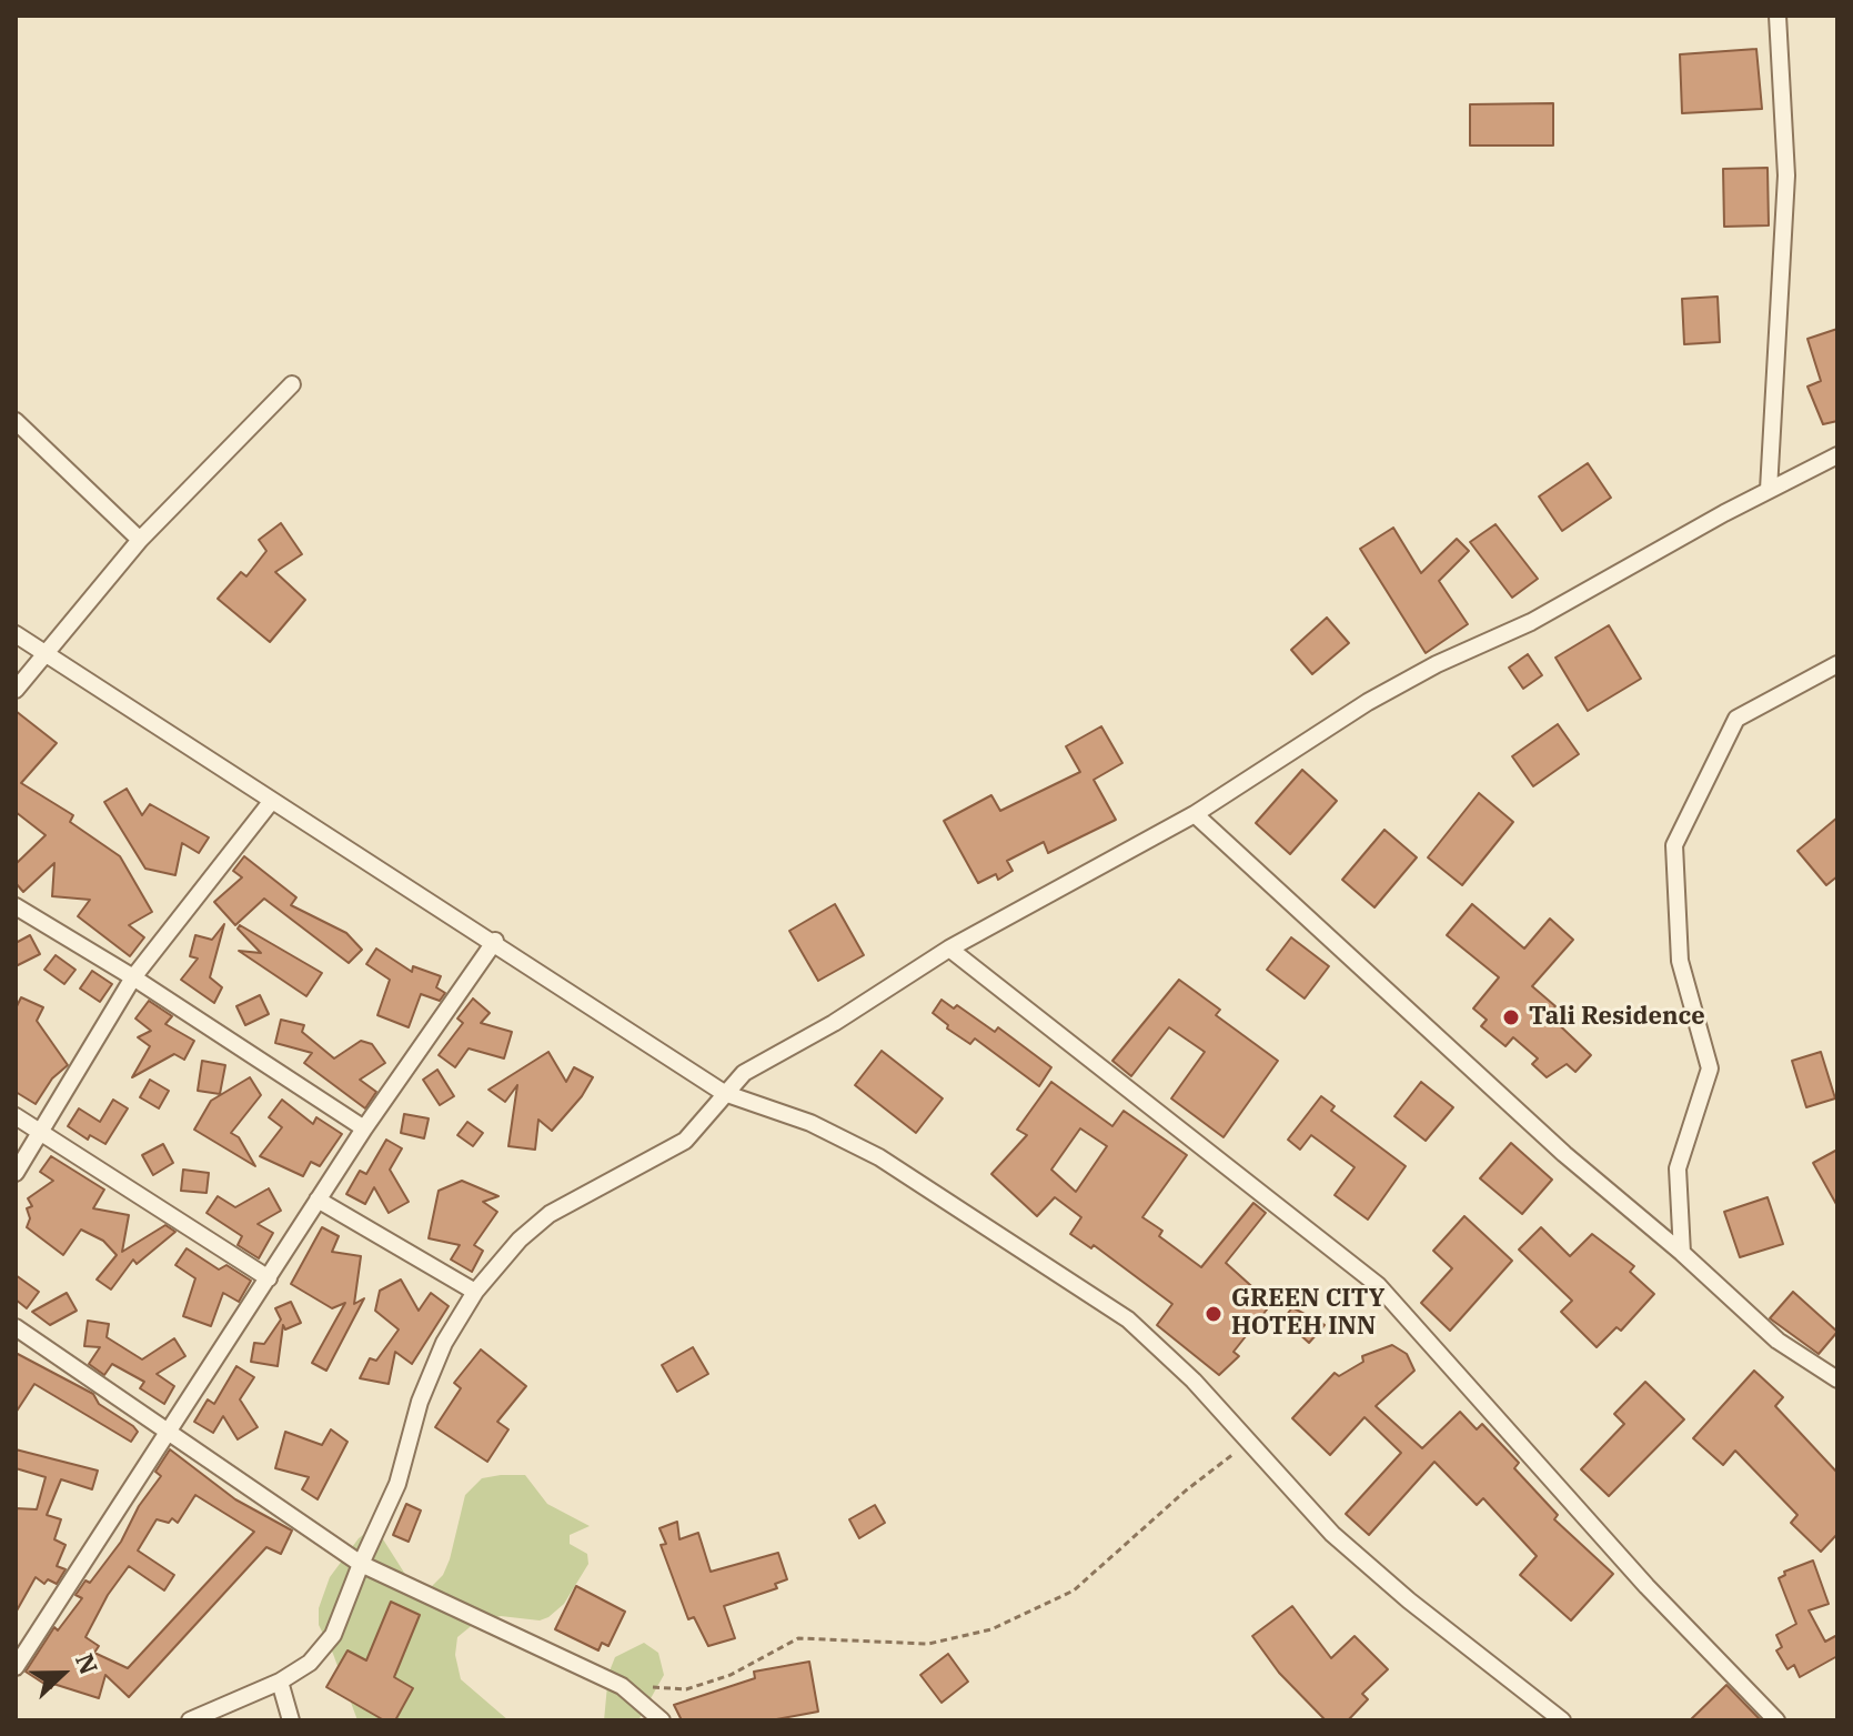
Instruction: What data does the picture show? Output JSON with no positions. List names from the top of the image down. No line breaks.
{"places":["Tali Residence","GREEN CITY HOTEH INN"],"north":"right"}
